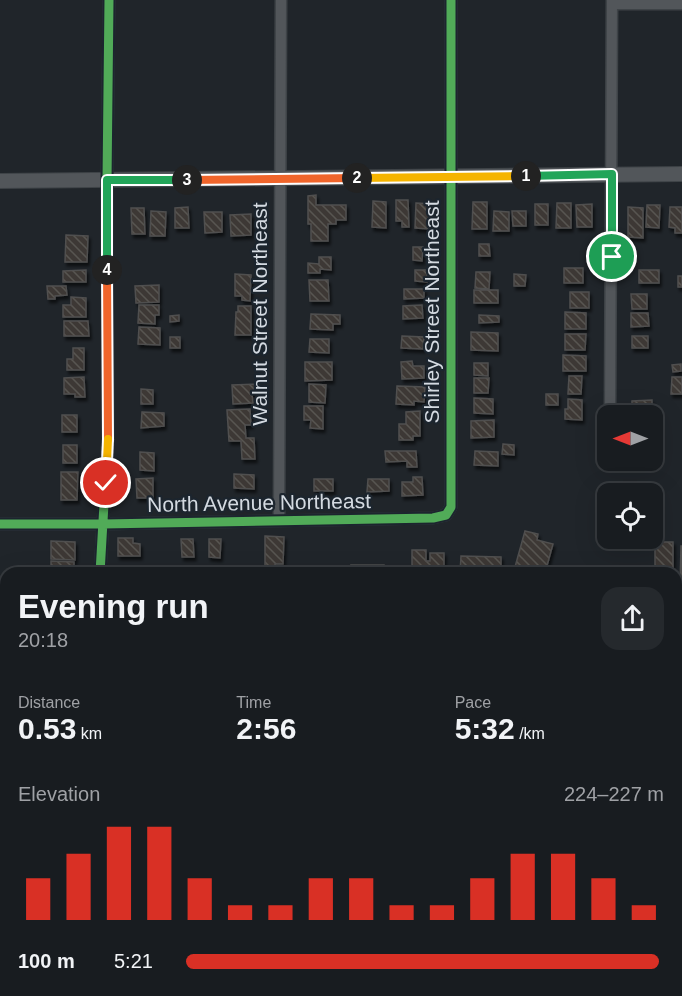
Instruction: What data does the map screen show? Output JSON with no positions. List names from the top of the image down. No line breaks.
{"streets":{"street":["Shirley Street Northeast","Walnut Street Northeast","North Avenue Northeast"]},"crossings":[["Shirley Street Northeast","North Avenue Northeast"],["Walnut Street Northeast","North Avenue Northeast"]],"north":"left","page":{"pins":["1","2","3","4"],"heading":["Evening run","20:18"],"stats":[["Distance","0.53 km"],["Time","2:56"],["Pace","5:32 /km"]],"chart":["Elevation","224–227 m"],"list":[{"name":"100 m","note":"5:21"}]}}
